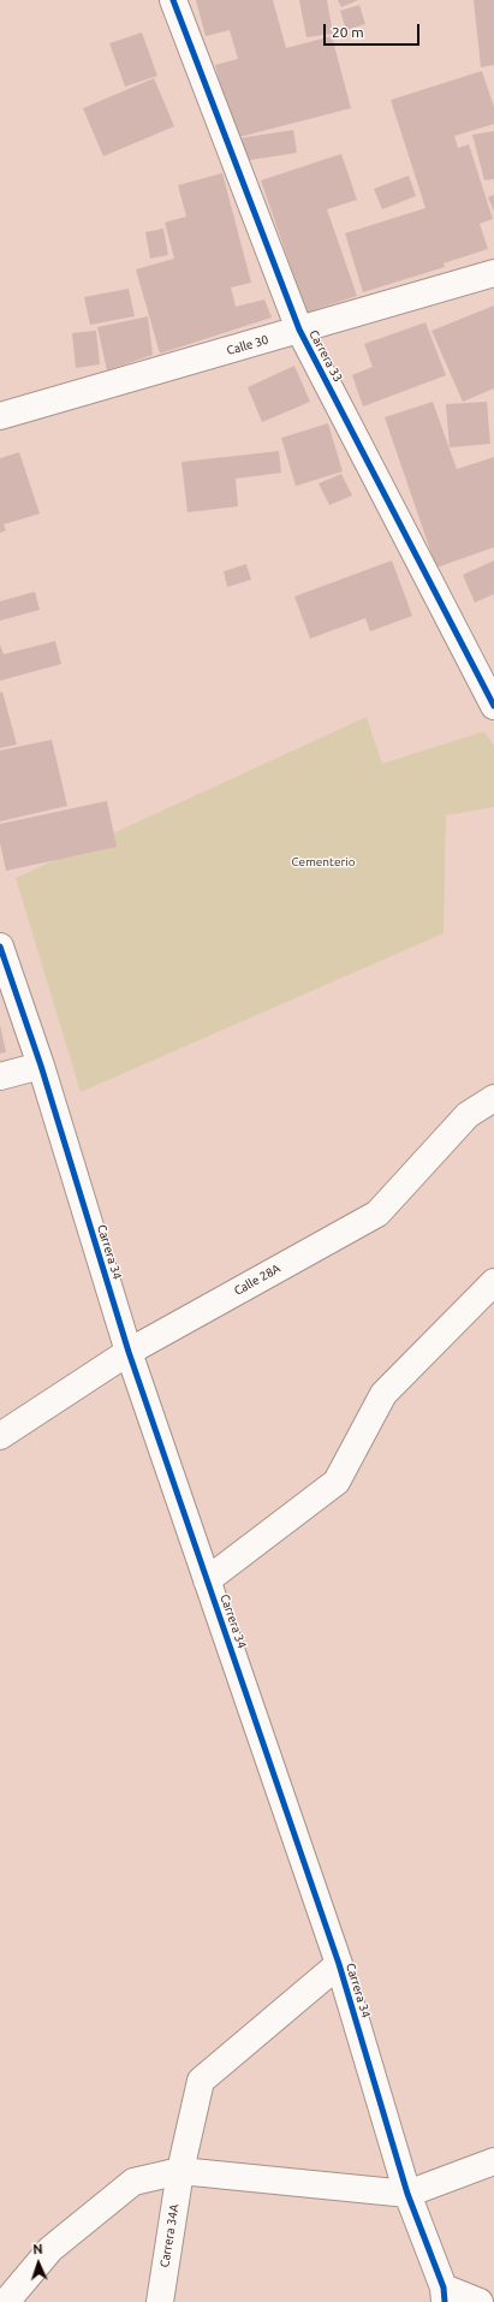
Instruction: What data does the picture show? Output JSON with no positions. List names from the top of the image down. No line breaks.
{"streets":{"street":["Calle 30","Carrera 33","Carrera 34","Calle 28A","Carrera 34A"]},"crossings":[["Calle 30","Carrera 33"],["Carrera 34","Calle 28A"],["Carrera 34","Carrera 34A"]],"parks":["Cementerio"],"scale_bar":"20 m","north":"top"}
